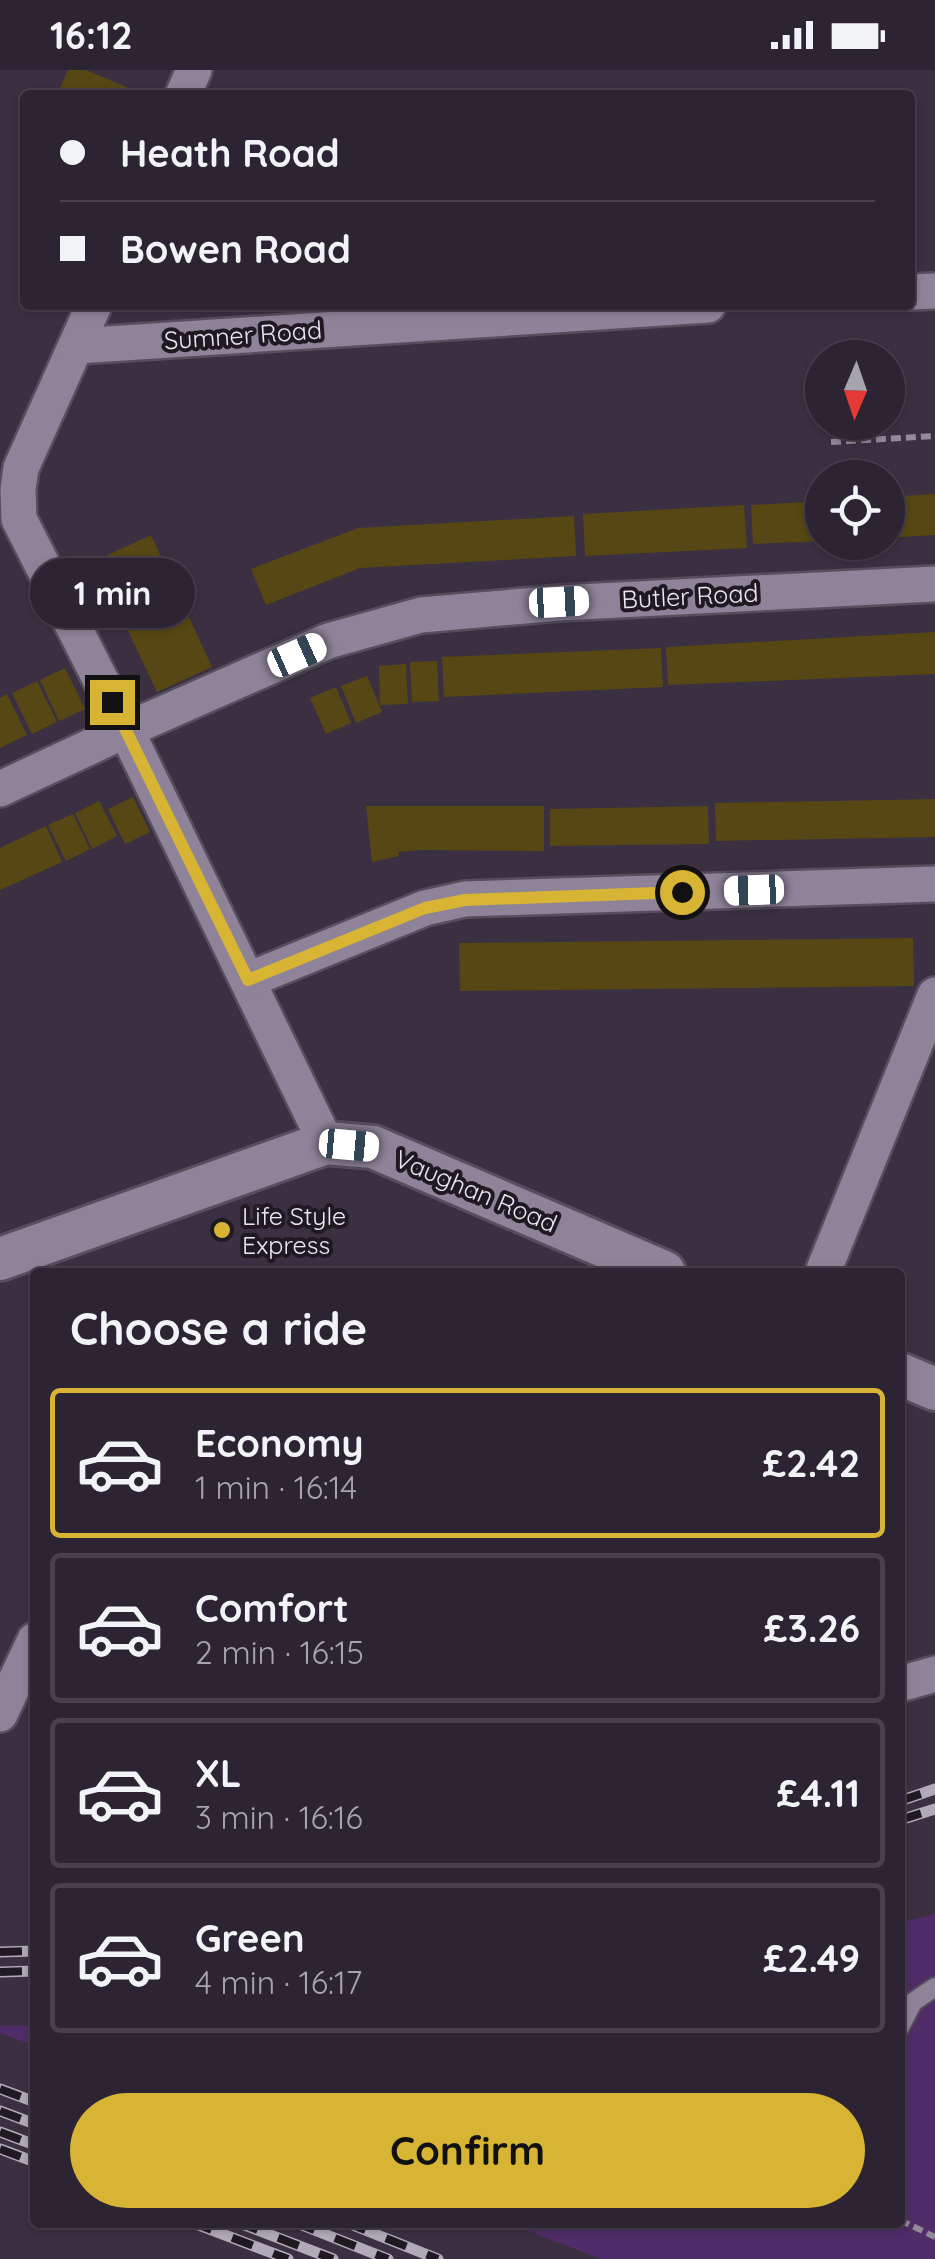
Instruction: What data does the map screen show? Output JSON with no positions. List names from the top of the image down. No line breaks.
{"streets":{"street":["Sumner Road","Butler Road","Vaughan Road"]},"places":["Life Style Express"],"north":"bottom","page":{"status":"16:12","banner":["Heath Road","Bowen Road"],"bubble":"1 min","heading":"Choose a ride","list":[{"name":"Economy","note":"1 min · 16:14","value":"£2.42"},{"name":"Comfort","note":"2 min · 16:15","value":"£3.26"},{"name":"XL","note":"3 min · 16:16","value":"£4.11"},{"name":"Green","note":"4 min · 16:17","value":"£2.49"}],"buttons":"Confirm"}}
